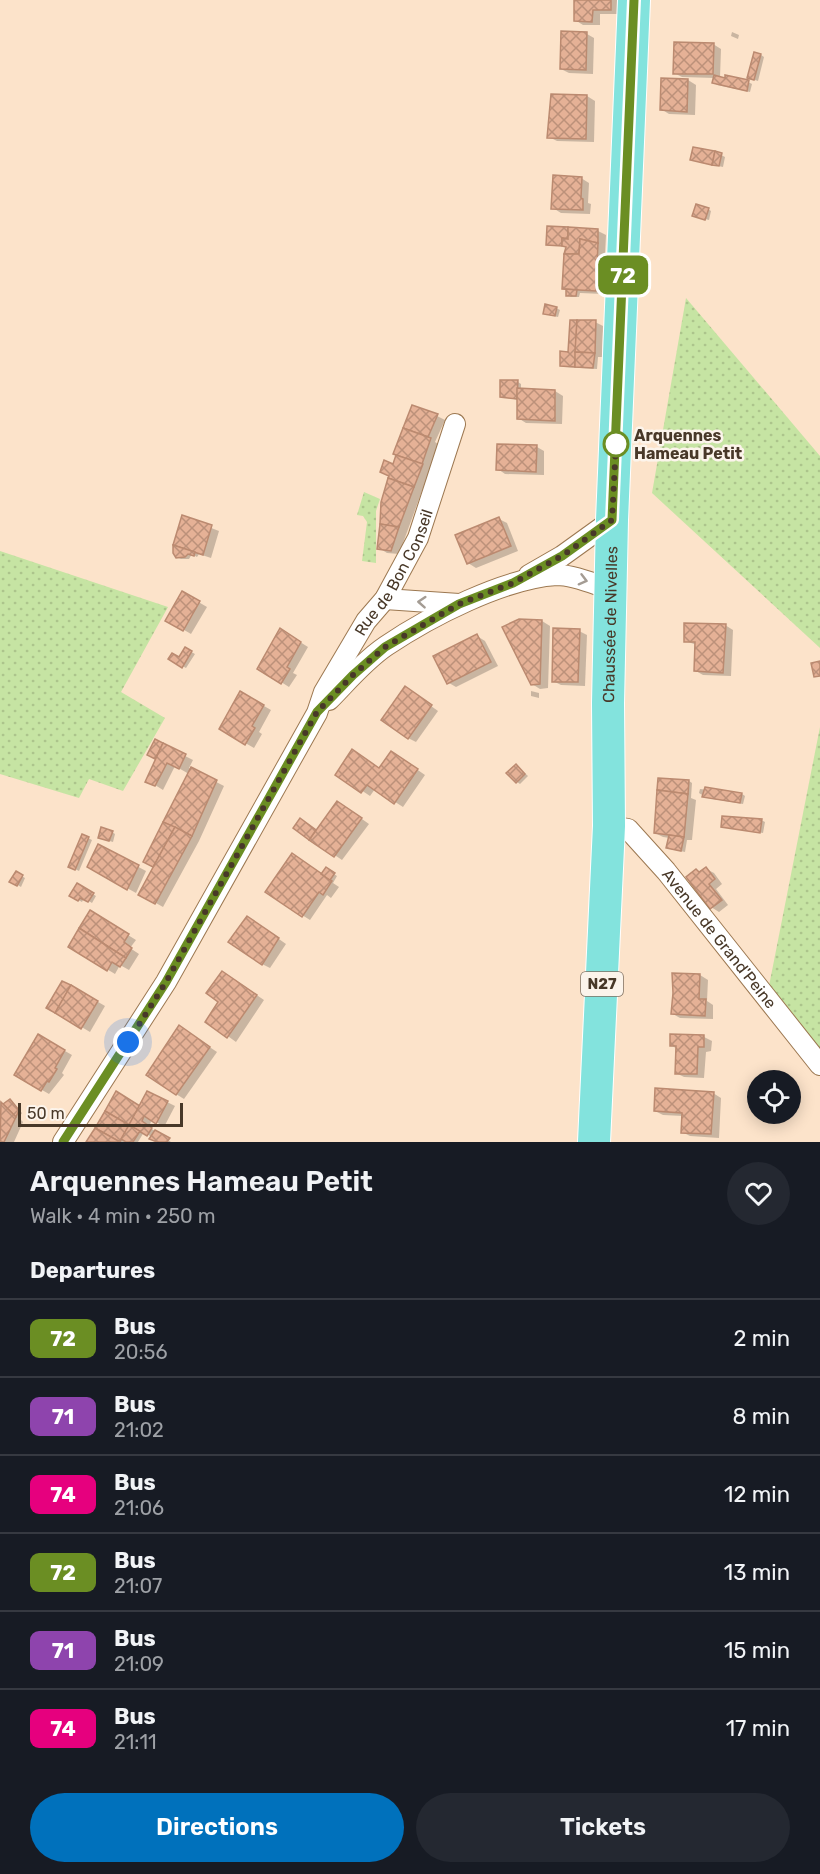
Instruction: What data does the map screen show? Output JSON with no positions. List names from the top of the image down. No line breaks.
{"streets":{"main road":["Chaussée de Nivelles","N27"],"street":["Rue de Bon Conseil","Avenue de Grand'Peine"]},"crossings":[["Rue de Bon Conseil","Chaussée de Nivelles"],["Chaussée de Nivelles","Avenue de Grand'Peine"]],"places":["Arquennes Hameau Petit"],"lines":["bus line 72"],"scale_bar":"50 m","page":{"on_map":"72","scale":"50 m","heading":[["Arquennes Hameau Petit","Walk · 4 min · 250 m"],"Departures"],"list":[{"mark":"72","name":"Bus","note":"20:56","value":"2 min"},{"mark":"71","name":"Bus","note":"21:02","value":"8 min"},{"mark":"74","name":"Bus","note":"21:06","value":"12 min"},{"mark":"72","name":"Bus","note":"21:07","value":"13 min"},{"mark":"71","name":"Bus","note":"21:09","value":"15 min"},{"mark":"74","name":"Bus","note":"21:11","value":"17 min"}],"buttons":["Directions","Tickets"]}}
